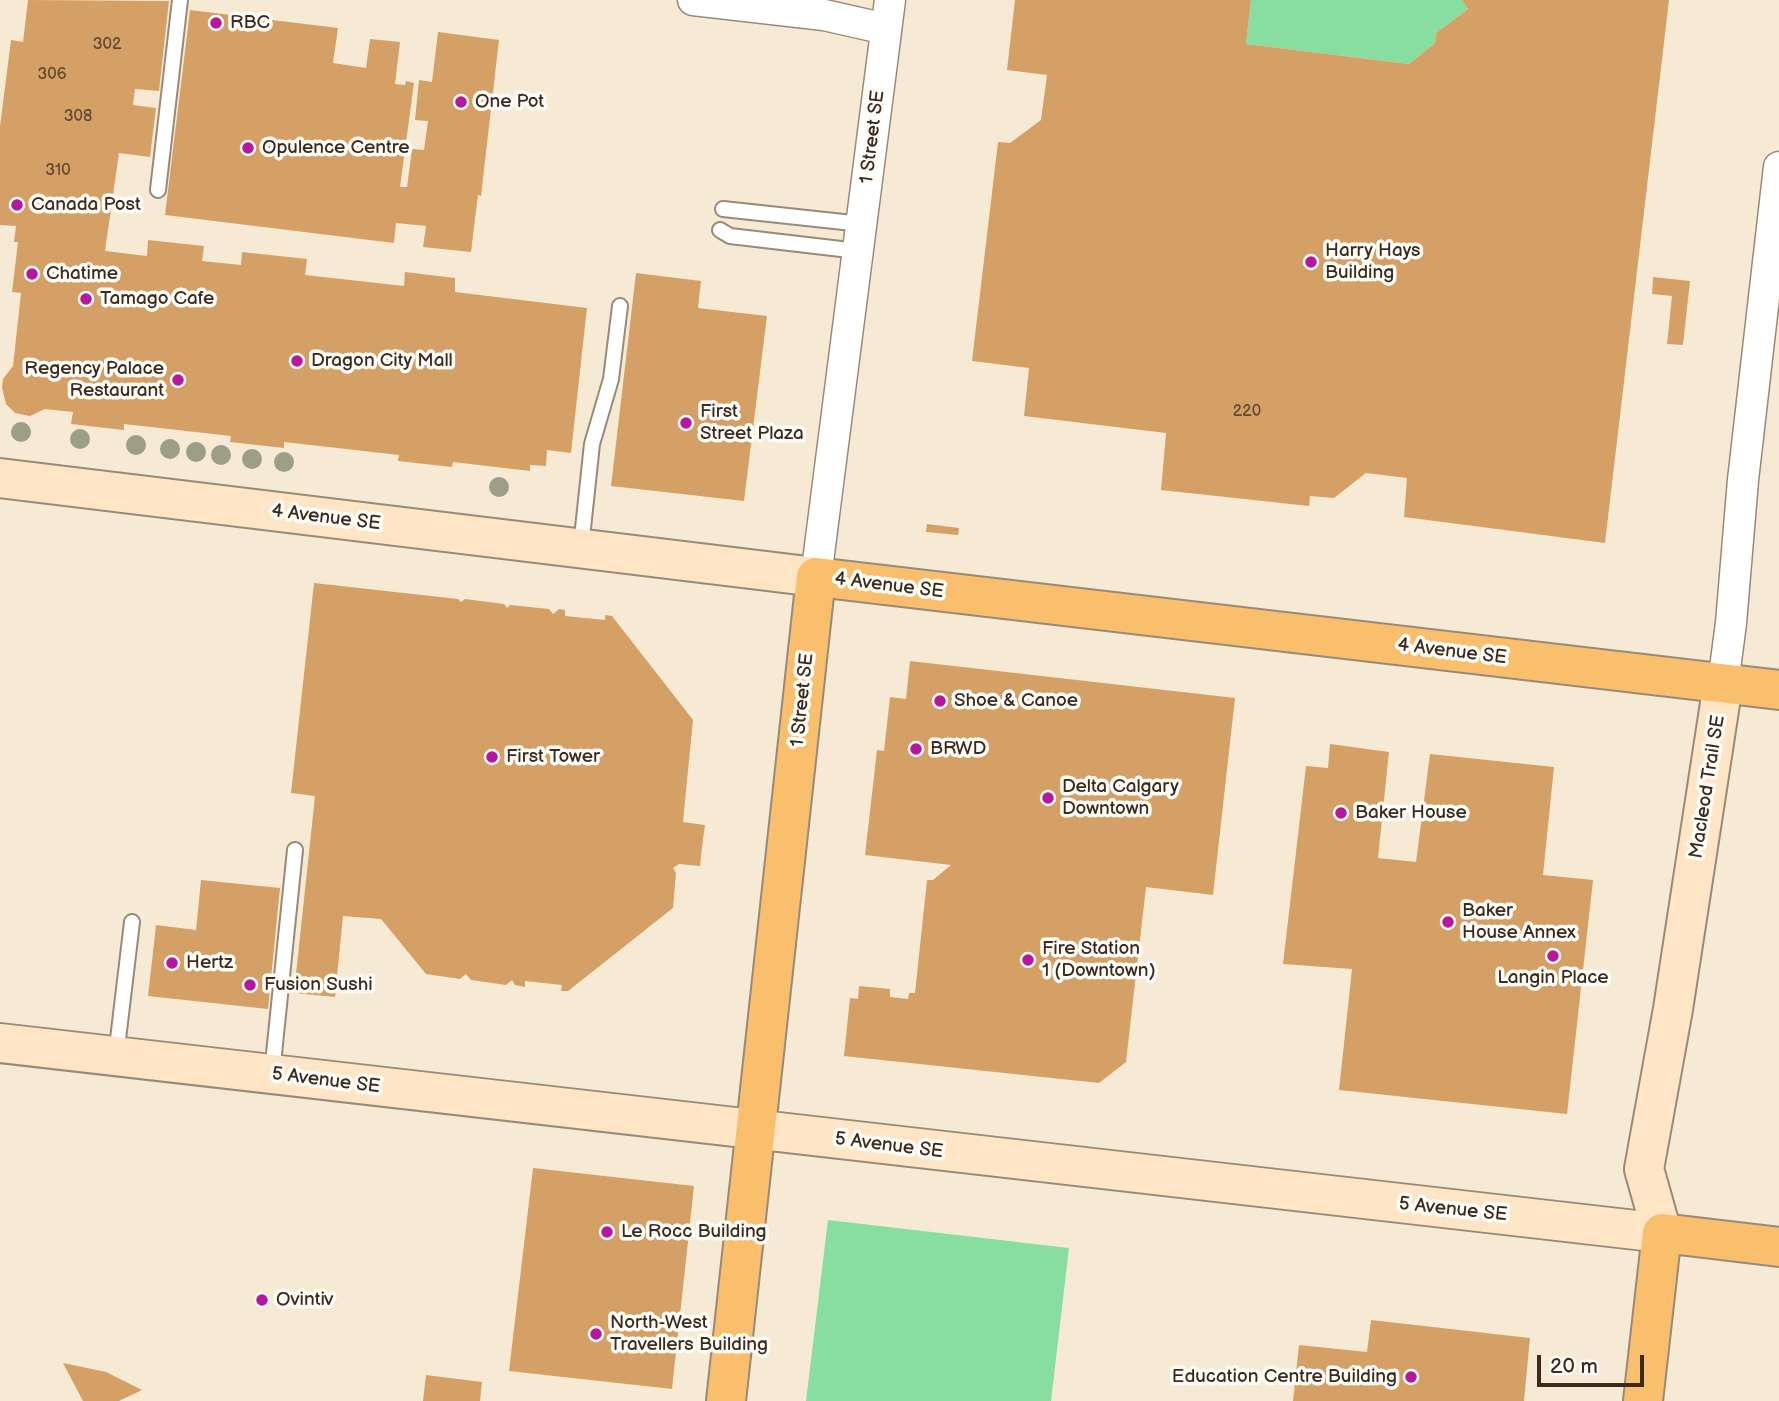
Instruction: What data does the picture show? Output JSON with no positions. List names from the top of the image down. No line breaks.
{"streets":{"main road":["1 Street SE","4 Avenue SE","Macleod Trail SE","5 Avenue SE"]},"crossings":[["1 Street SE","4 Avenue SE"],["1 Street SE","5 Avenue SE"],["4 Avenue SE","Macleod Trail SE"],["Macleod Trail SE","5 Avenue SE"]],"places":["RBC","One Pot","Opulence Centre","Canada Post","Harry Hays Building","Chatime","Tamago Cafe","Dragon City Mall","Regency Palace Restaurant","First Street Plaza","Shoe & Canoe","BRWD","First Tower","Delta Calgary Downtown","Baker House","Baker House Annex","Langin Place","Fire Station 1 (Downtown)","Hertz","Fusion Sushi","Le Rocc Building","Ovintiv","North-West Travellers Building","Education Centre Building"],"house_numbers":["302","306","308","310","220"],"scale_bar":"20 m"}
